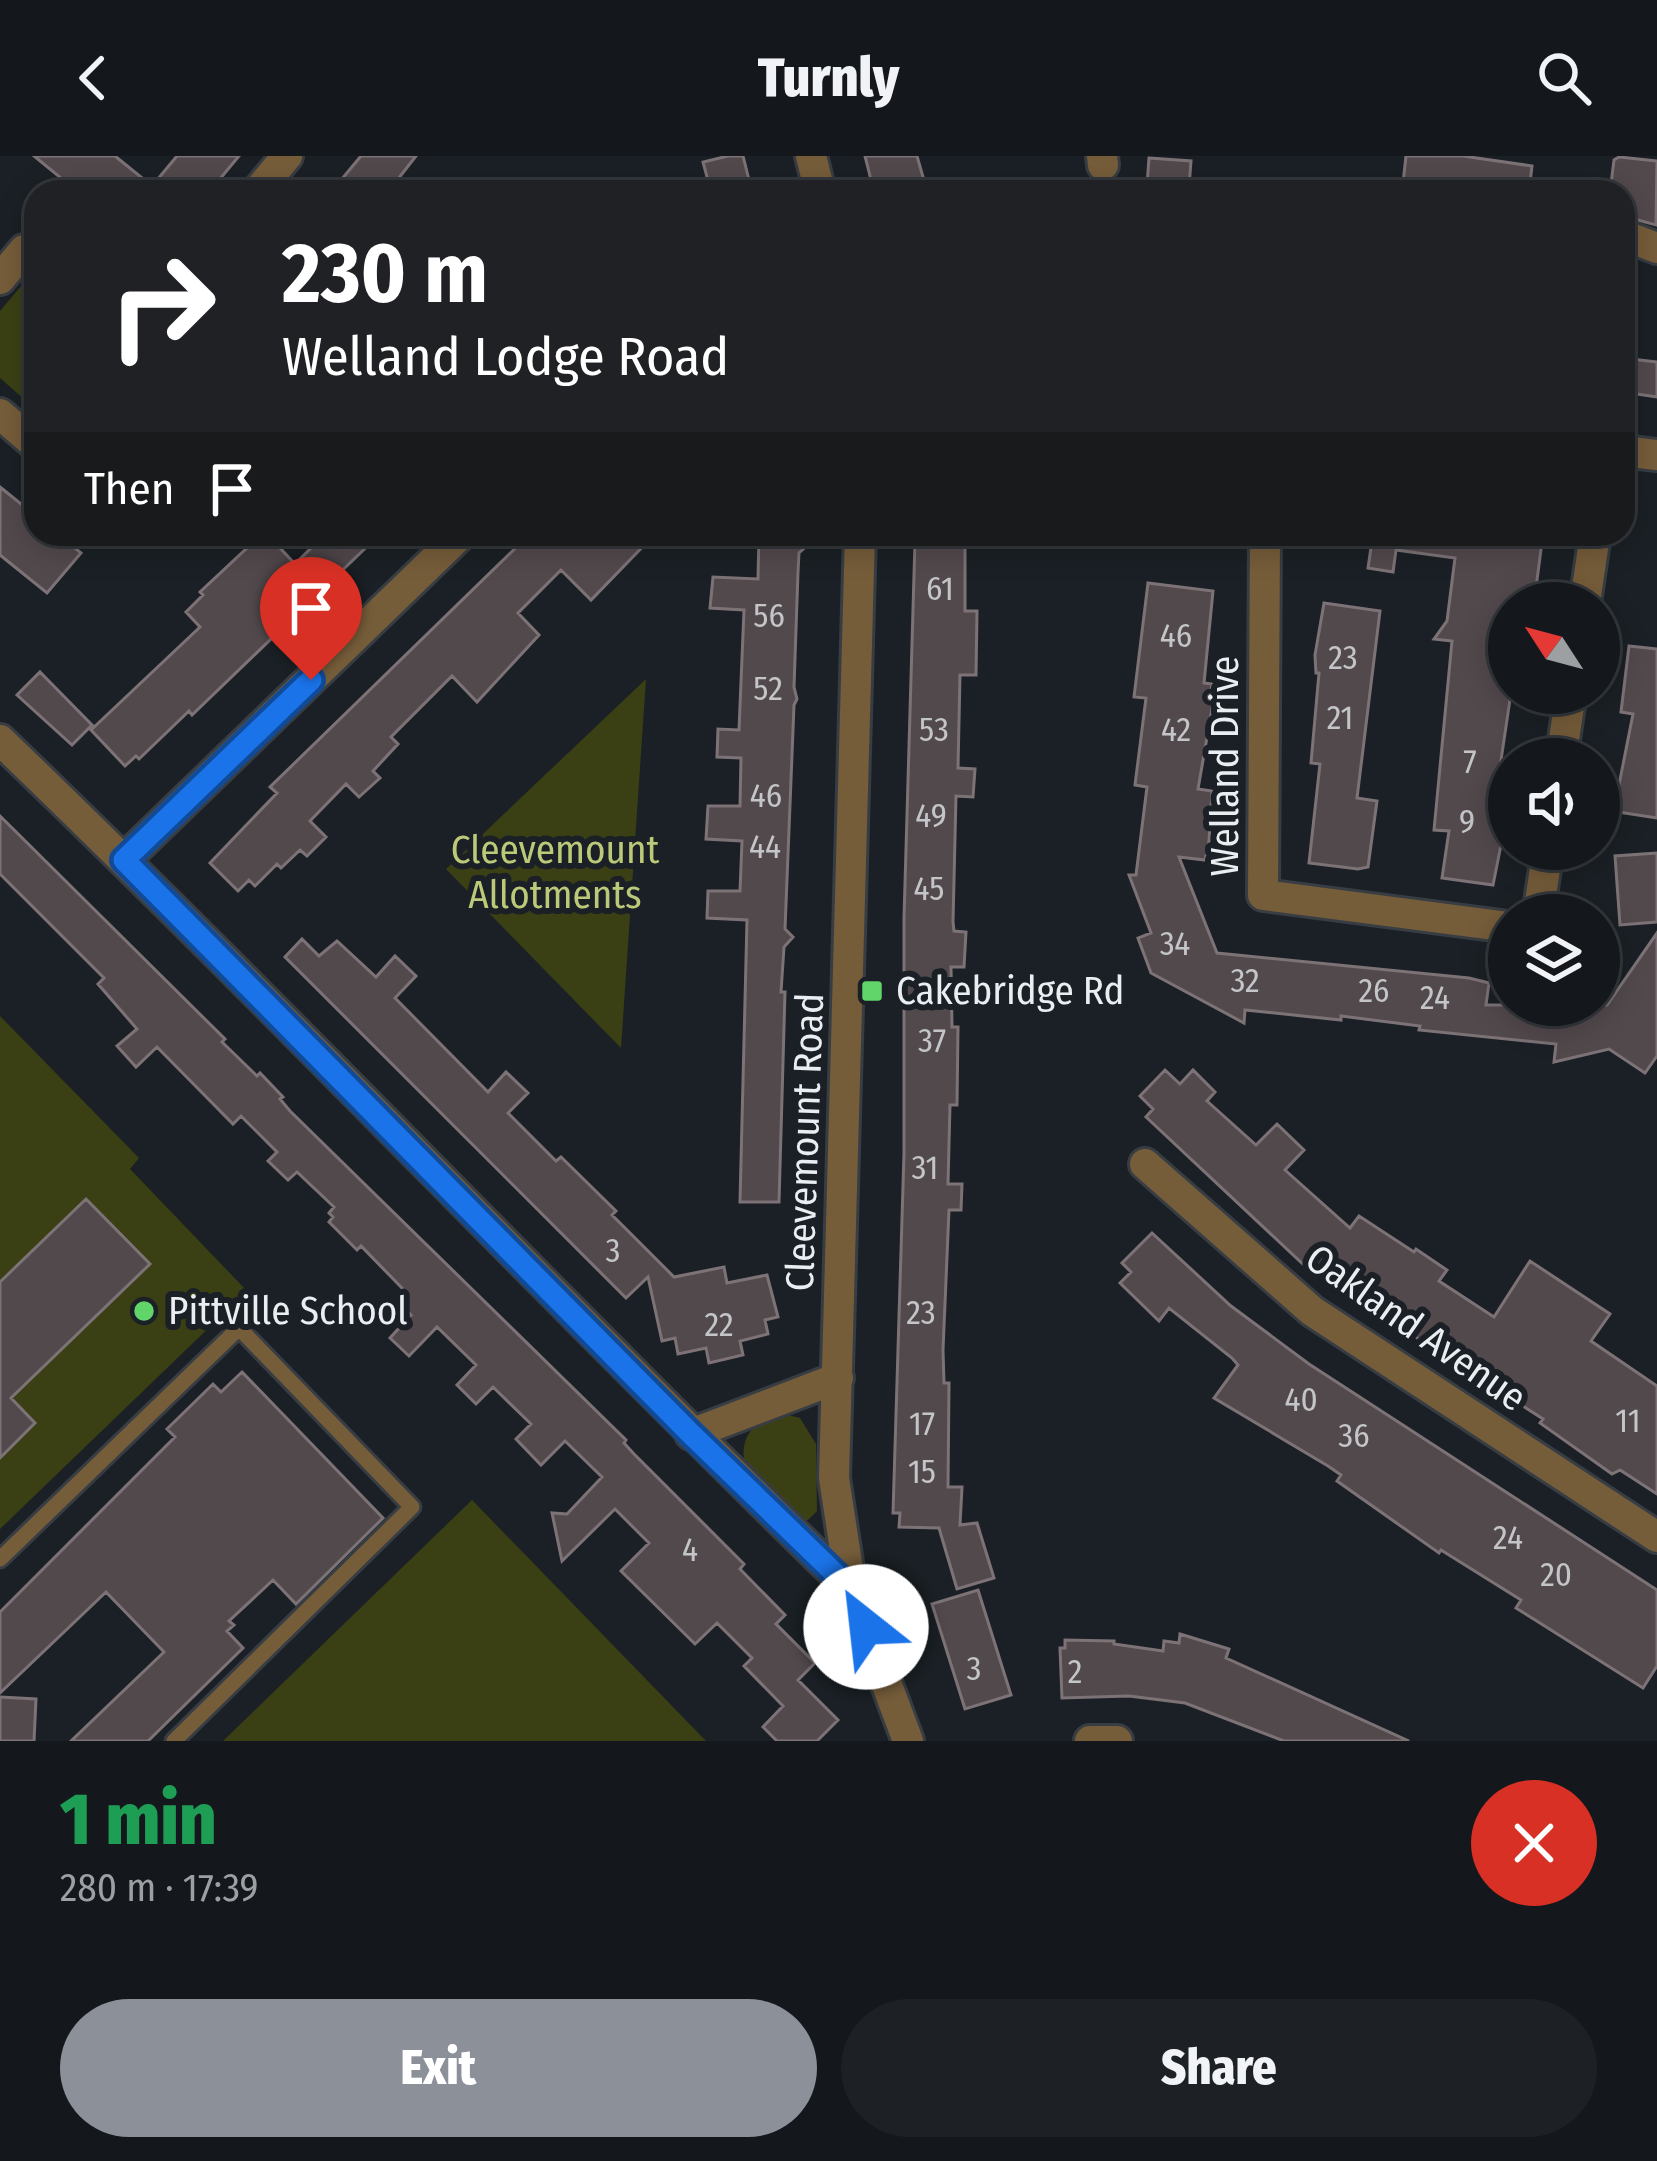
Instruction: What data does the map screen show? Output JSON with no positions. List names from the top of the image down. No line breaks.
{"streets":{"street":["Welland Drive","Cleevemount Road","Oakland Avenue"]},"parks":["Cleevemount Allotments"],"places":{"transit":["Cakebridge Rd"],"other":["Pittville School"]},"house_numbers":["61","56","46","23","52","21","53","42","7","46","49","9","44","45","34","32","26","24","37","31","3","23","22","40","11","17","36","15","24","4","20","3","2"],"north":"top left","page":{"header":"Turnly","turn":["230 m","Welland Lodge Road"],"then":"Then","heading":["1 min","280 m · 17:39"],"buttons":["Exit","Share"]}}
